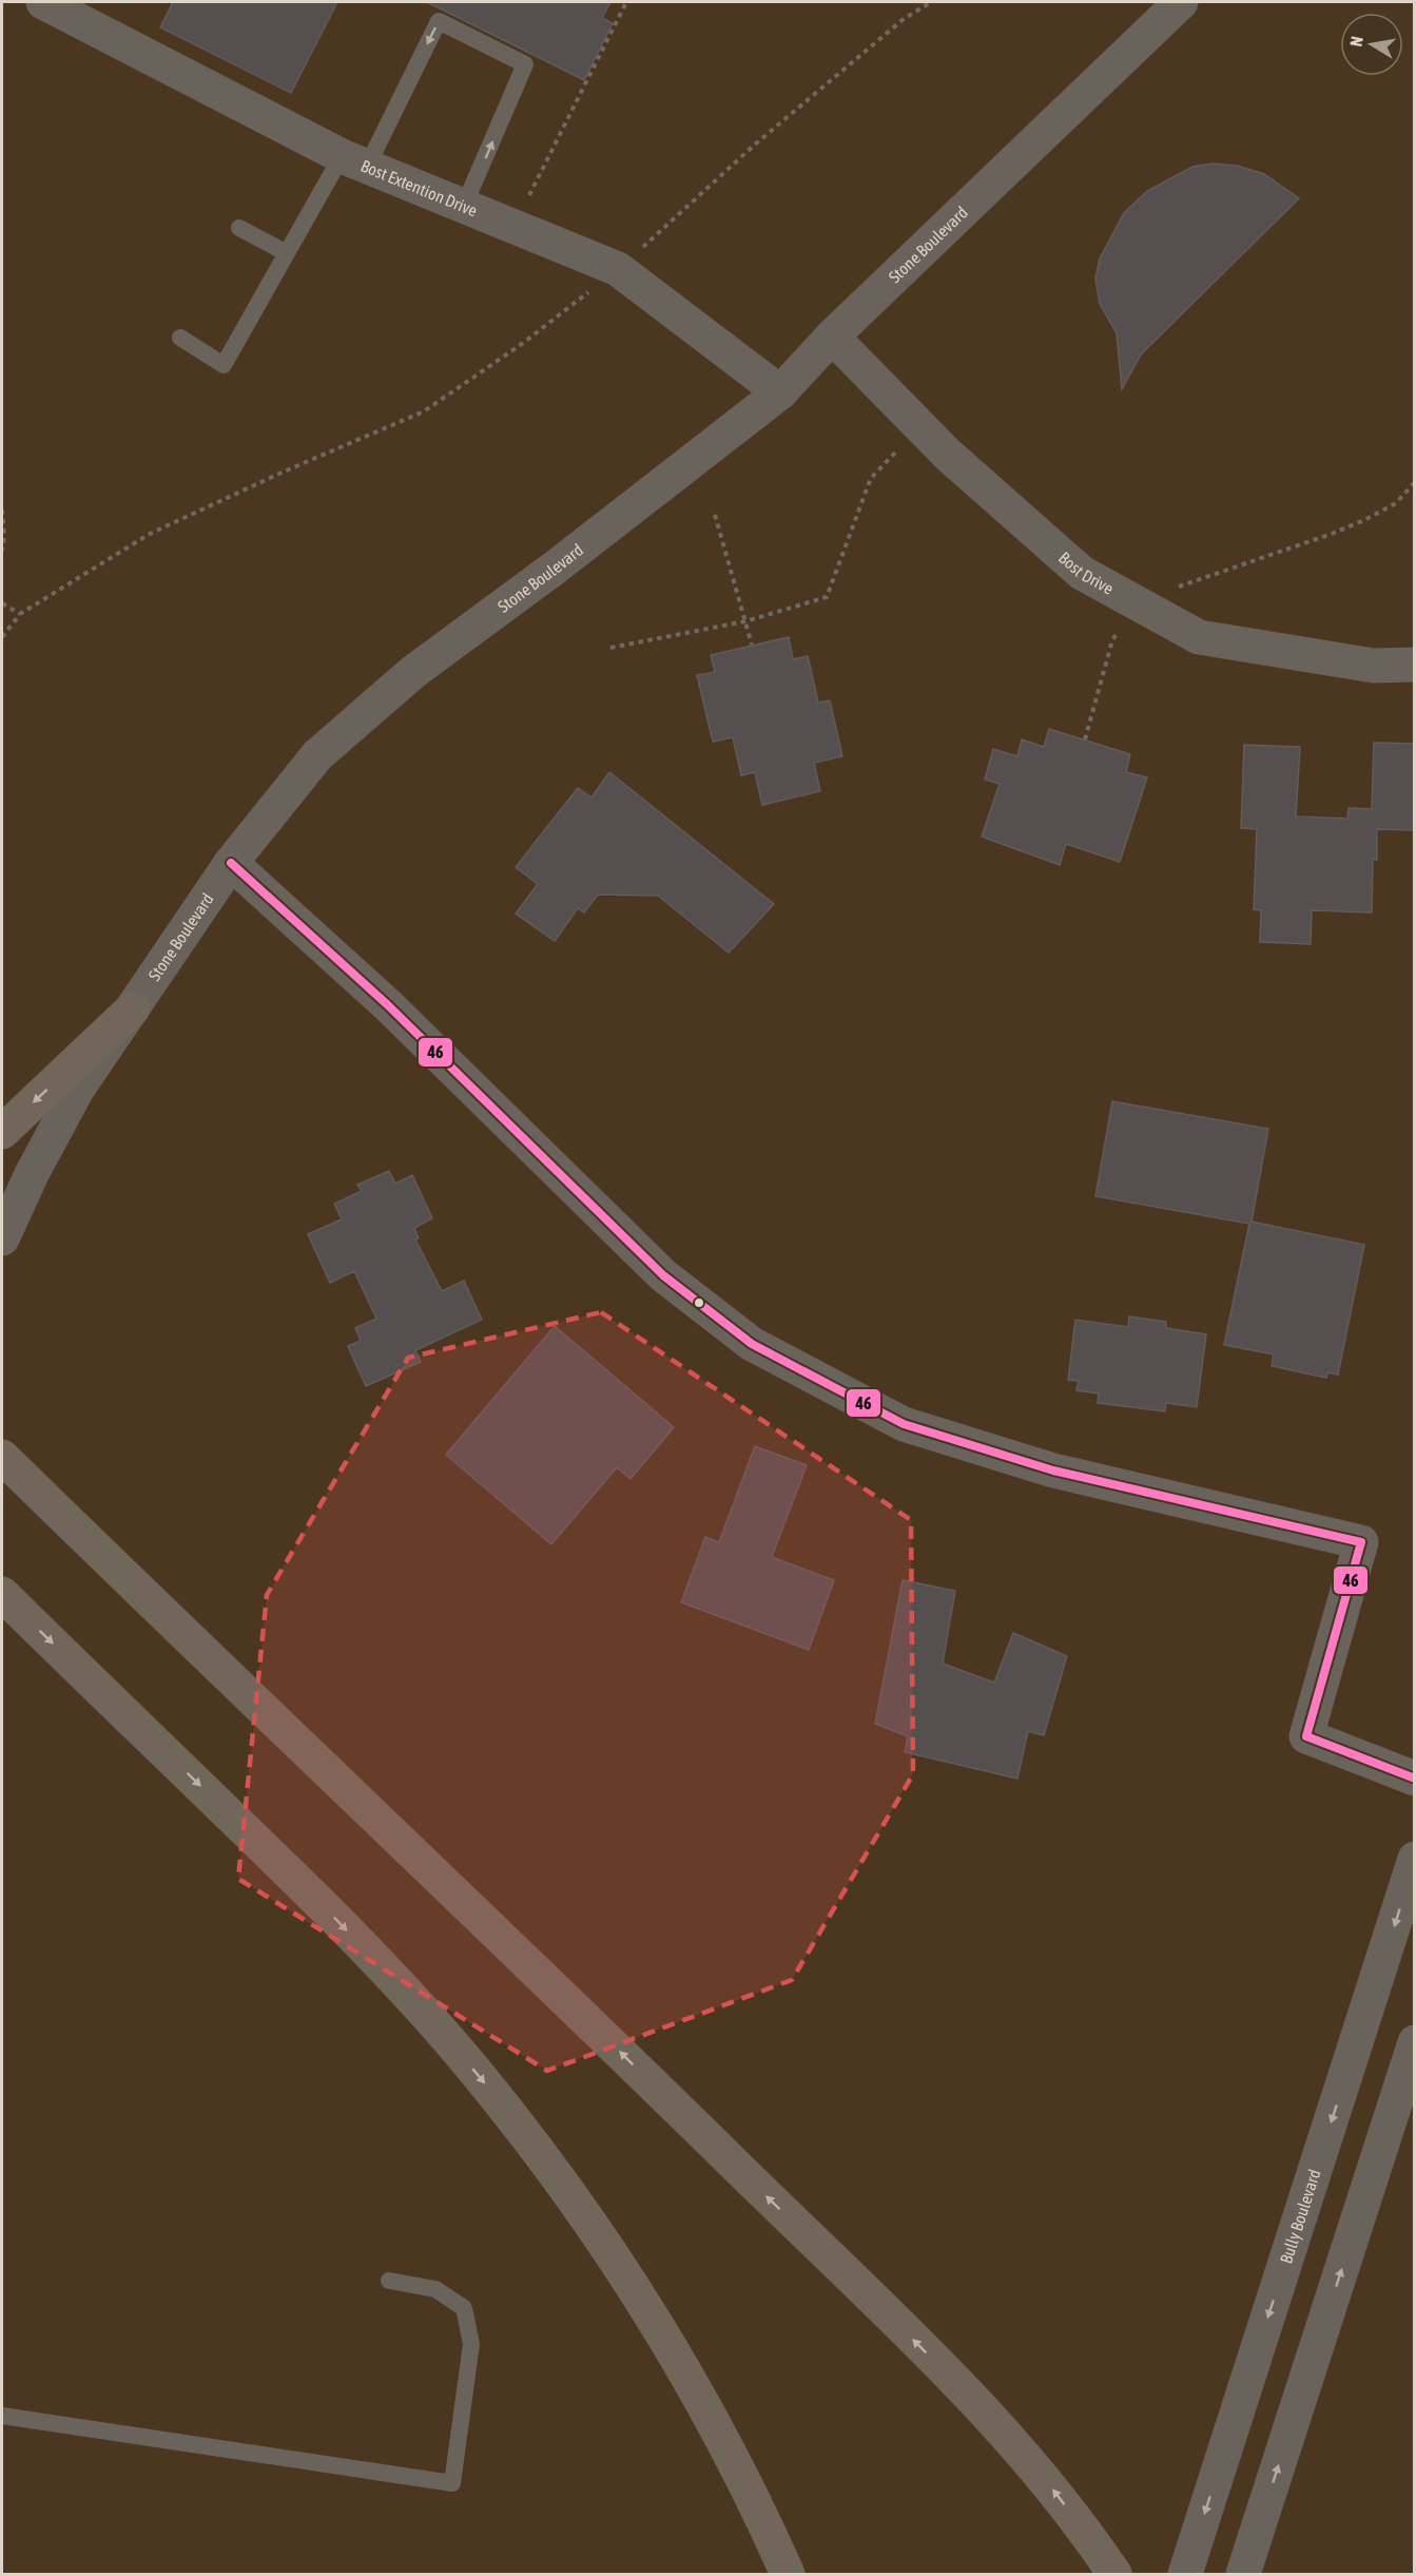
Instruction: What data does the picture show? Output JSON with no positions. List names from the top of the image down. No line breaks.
{"streets":{"street":["Bost Extention Drive","Stone Boulevard","Bost Drive","Bully Boulevard"]},"crossings":[["Bost Extention Drive","Stone Boulevard"],["Stone Boulevard","Bost Drive"]],"lines":["transit line 46"],"north":"left"}
